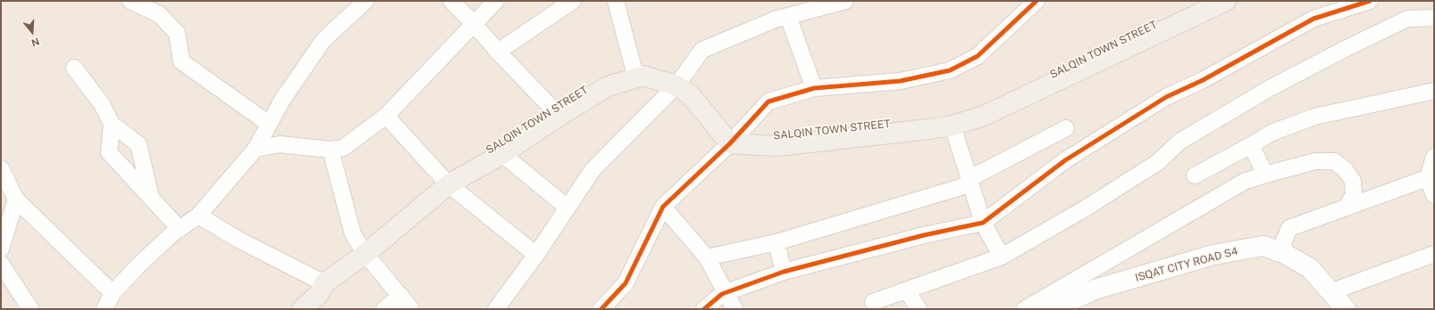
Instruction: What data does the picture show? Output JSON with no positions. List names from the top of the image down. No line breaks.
{"streets":{"main road":["SALQIN TOWN STREET"],"street":["ISQAT CITY ROAD S4"]},"north":"bottom"}
